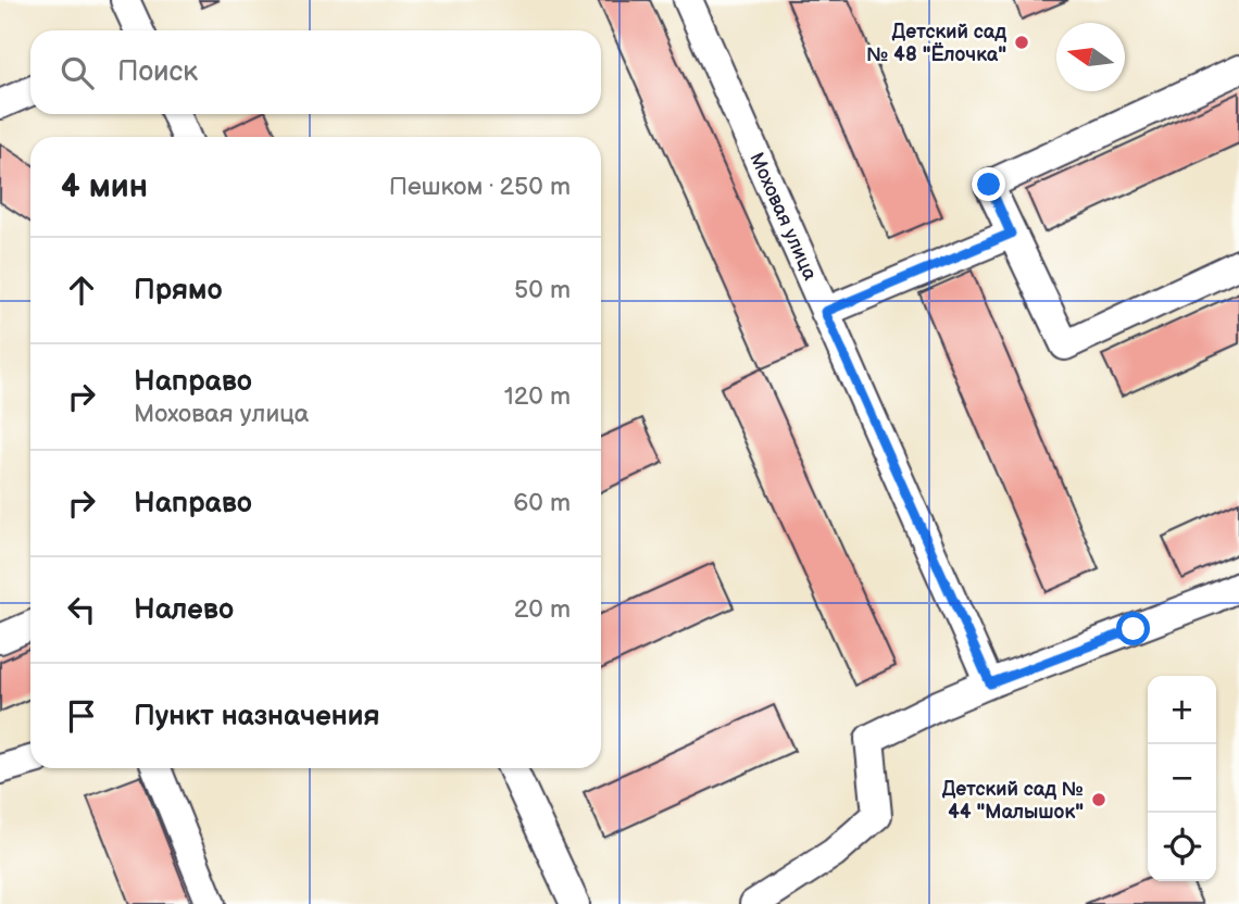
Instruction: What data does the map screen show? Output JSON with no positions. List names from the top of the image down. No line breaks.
{"streets":{"street":["Моховая улица"]},"places":["Детский сад № 48 \"Ёлочка\"","Детский сад № 44 \"Малышок\""],"north":"left","page":{"search":"Поиск","heading":["4 мин","Пешком · 250 m"],"list":[["Прямо","50 m"],["Направо","Моховая улица","120 m"],["Направо","60 m"],["Налево","20 m"],"Пункт назначения"],"map_buttons":["+","−"]}}
